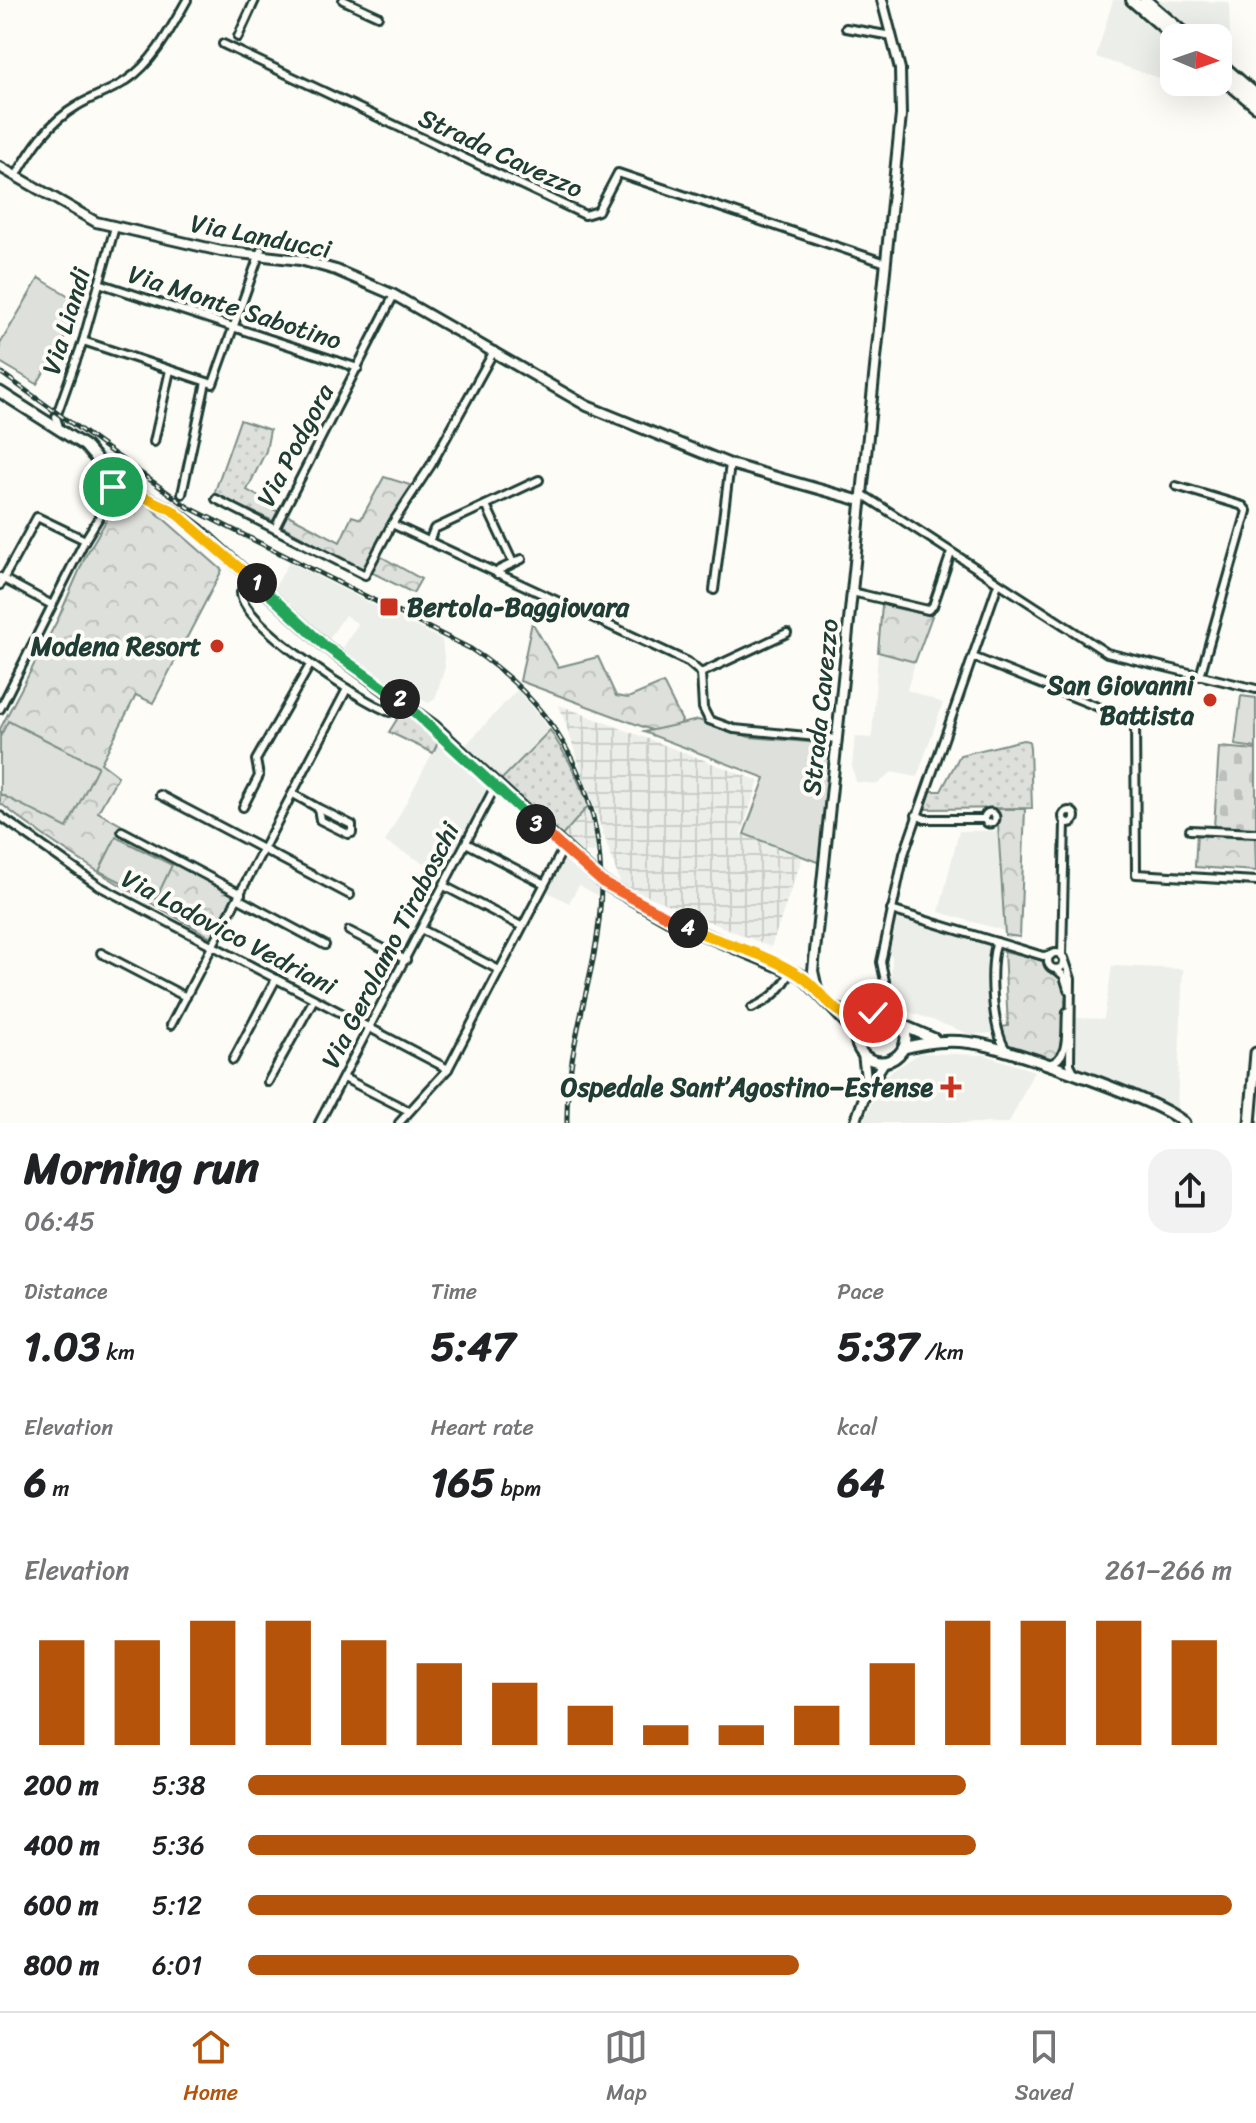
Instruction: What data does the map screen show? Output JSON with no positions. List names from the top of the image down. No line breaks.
{"streets":{"street":["Strada Cavezzo","Via Landucci","Via Monte Sabotino","Via Liandi","Via Podgora","Via Lodovico Vedriani","Via Gerolamo Tiraboschi"]},"crossings":[["Strada Cavezzo","Via Landucci"],["Via Landucci","Via Liandi"],["Via Landucci","Via Podgora"],["Via Monte Sabotino","Via Liandi"],["Via Monte Sabotino","Via Podgora"],["Via Lodovico Vedriani","Via Gerolamo Tiraboschi"]],"places":{"transit":["Bertola-Baggiovara"],"other":["Modena Resort","San Giovanni Battista"],"health":["Ospedale Sant’Agostino–Estense"]},"north":"right","page":{"pins":["1","2","3","4"],"heading":["Morning run","06:45"],"stats":[["Distance","1.03 km"],["Time","5:47"],["Pace","5:37 /km"],["Elevation","6 m"],["Heart rate","165 bpm"],["kcal","64"]],"chart":["Elevation","261–266 m"],"list":[{"name":"200 m","note":"5:38"},{"name":"400 m","note":"5:36"},{"name":"600 m","note":"5:12"},{"name":"800 m","note":"6:01"}],"tabs":["Home","Map","Saved"]}}
